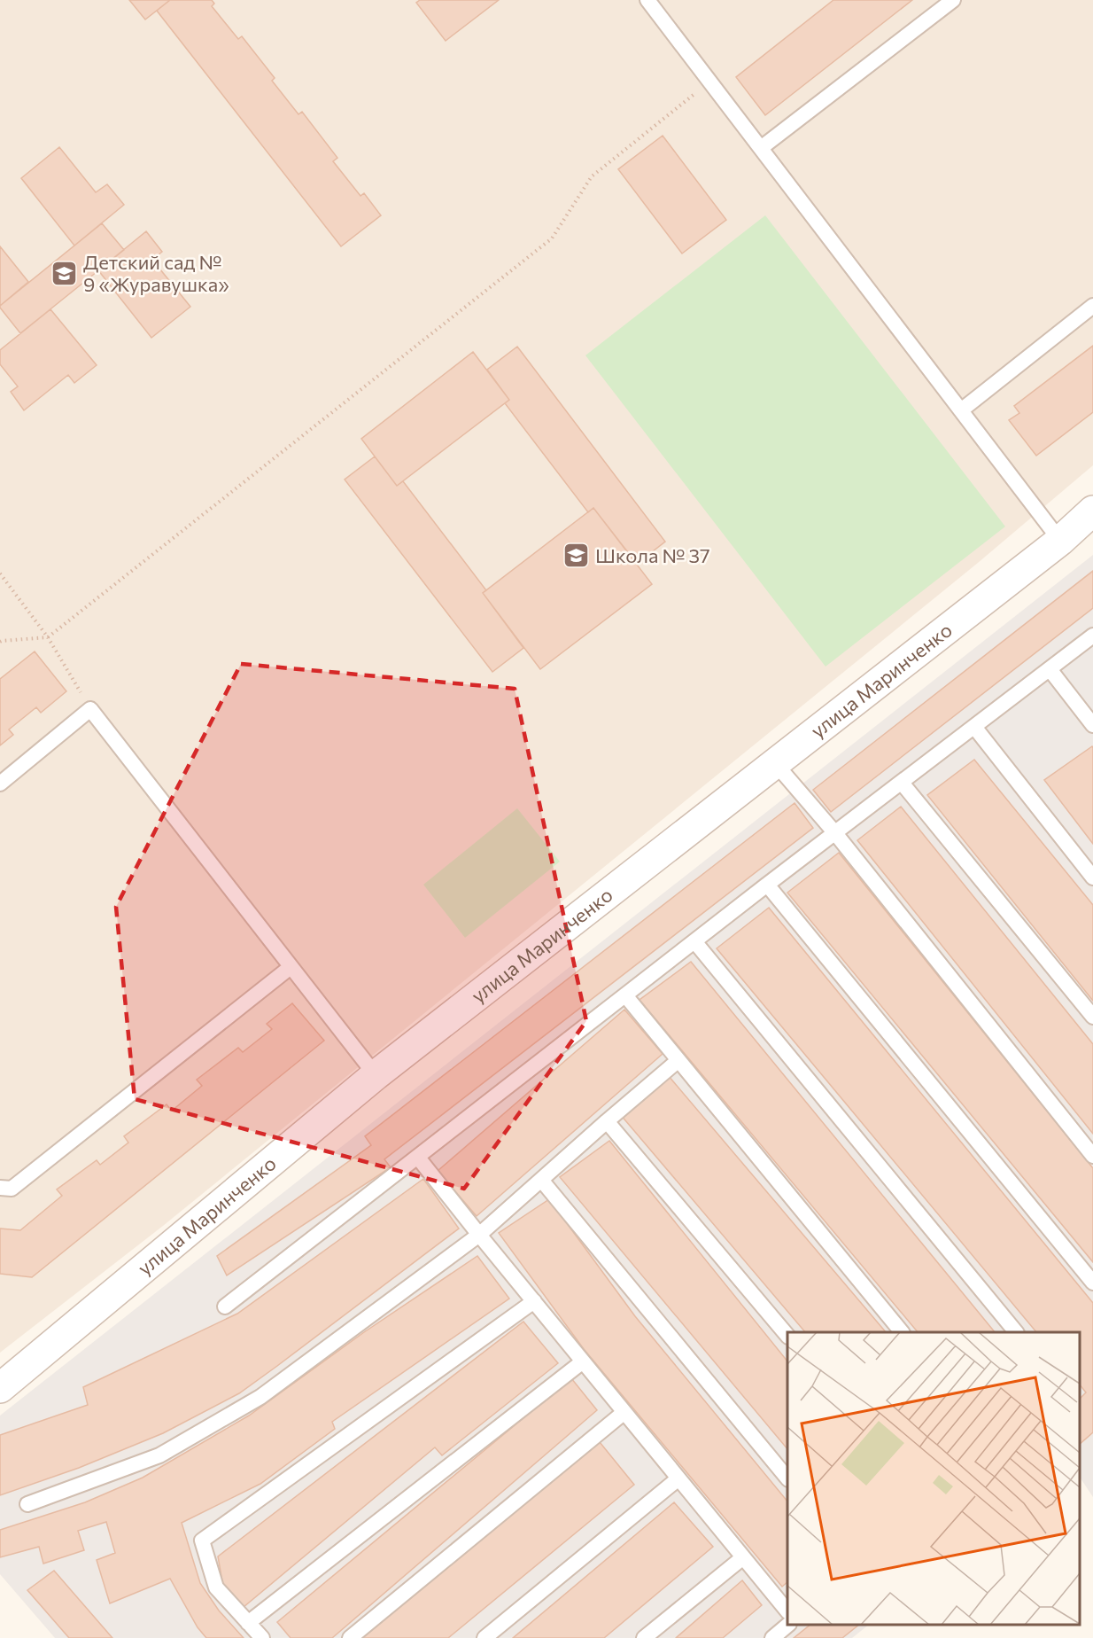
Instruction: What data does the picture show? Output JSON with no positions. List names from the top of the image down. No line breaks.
{"streets":{"street":["улица Маринченко"]},"places":{"school or university":["Детский сад № 9 «Журавушка»","Школа № 37"]}}
